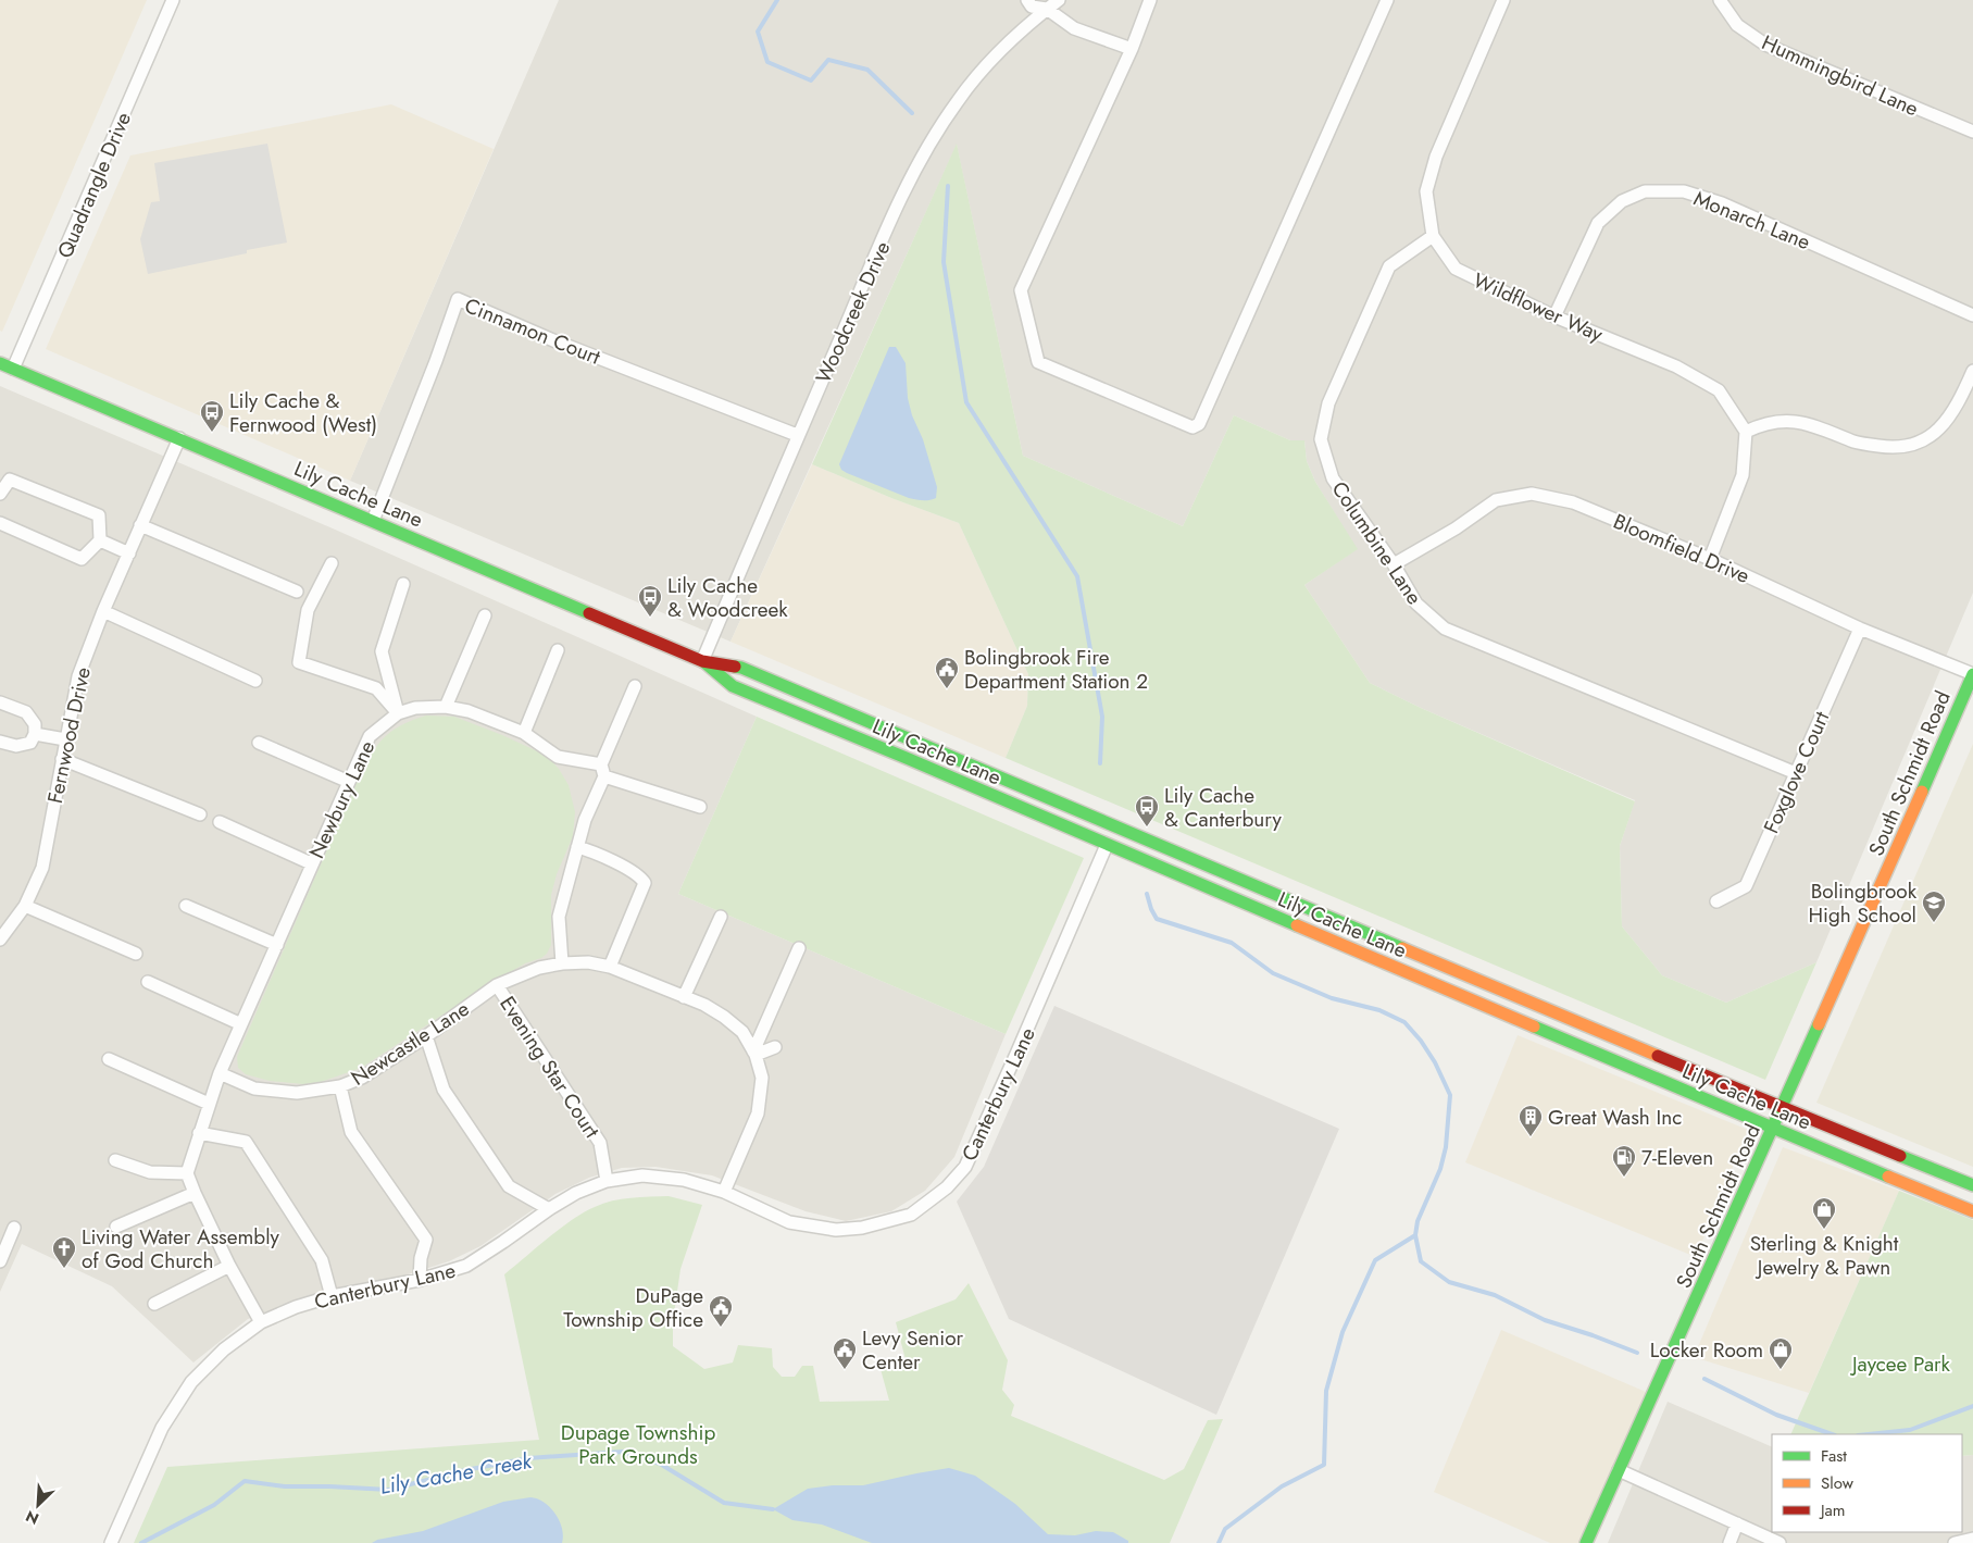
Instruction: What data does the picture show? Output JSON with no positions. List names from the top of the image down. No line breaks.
{"streets":{"street":["Hummingbird Lane","Quadrangle Drive","Monarch Lane","Wildflower Way","Woodcreek Drive","Cinnamon Court","Lily Cache Lane","Columbine Lane","Bloomfield Drive","Fernwood Drive","Foxglove Court","South Schmidt Road","Newbury Lane","Newcastle Lane","Evening Star Court","Canterbury Lane"]},"crossings":[["Quadrangle Drive","Lily Cache Lane"],["Monarch Lane","Wildflower Way"],["Wildflower Way","Columbine Lane"],["Woodcreek Drive","Cinnamon Court"],["Woodcreek Drive","Lily Cache Lane"],["Cinnamon Court","Lily Cache Lane"],["Lily Cache Lane","Fernwood Drive"],["Lily Cache Lane","South Schmidt Road"],["Lily Cache Lane","Canterbury Lane"],["Columbine Lane","Bloomfield Drive"],["Columbine Lane","Foxglove Court"],["Bloomfield Drive","Foxglove Court"],["Bloomfield Drive","South Schmidt Road"],["Newbury Lane","Newcastle Lane"],["Newcastle Lane","Evening Star Court"],["Evening Star Court","Canterbury Lane"]],"water":["Lily Cache Creek"],"parks":["Jaycee Park","Dupage Township Park Grounds"],"places":{"bus stop":["Lily Cache & Fernwood (West)","Lily Cache & Woodcreek","Lily Cache & Canterbury"],"public building":["Bolingbrook Fire Department Station 2","DuPage Township Office","Levy Senior Center"],"school or university":["Bolingbrook High School"],"building":["Great Wash Inc"],"fuel station":["7-Eleven"],"shop":["Sterling & Knight Jewelry & Pawn","Locker Room"],"church":["Living Water Assembly of God Church"]},"legend":["Fast","Slow","Jam"],"north":"bottom left"}
